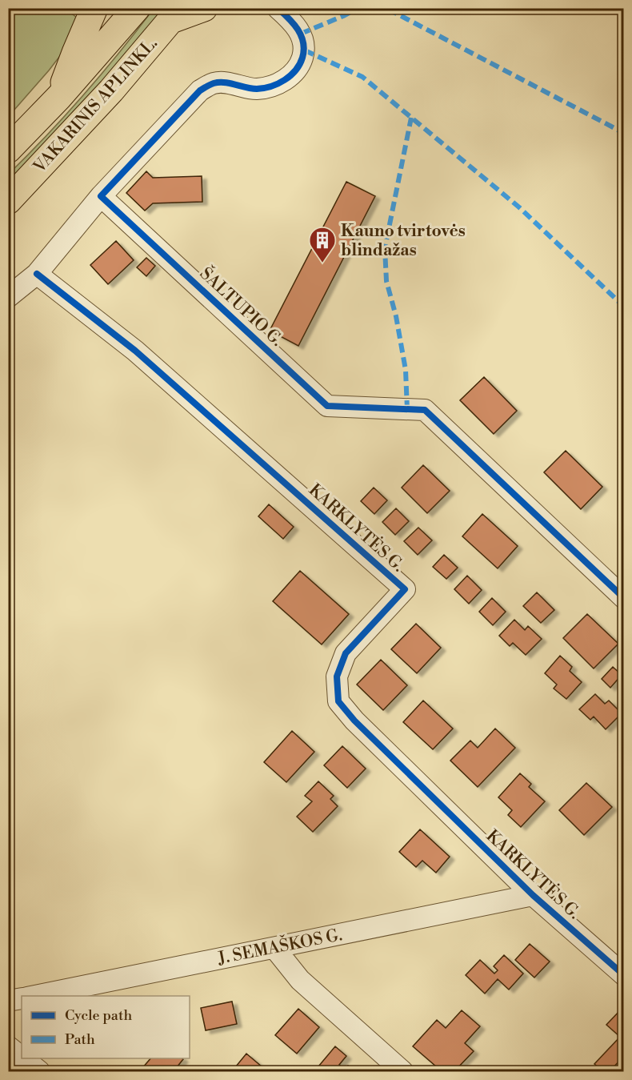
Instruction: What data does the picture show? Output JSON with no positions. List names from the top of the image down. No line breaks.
{"streets":{"highway":["VAKARINIS APLINKL."],"street":["ŠALTUPIO G.","KARKLYTĖS G.","J. SEMAŠKOS G."]},"crossings":[["KARKLYTĖS G.","J. SEMAŠKOS G."]],"places":{"building":["Kauno tvirtovės blindažas"]},"legend":["Cycle path","Path"]}
